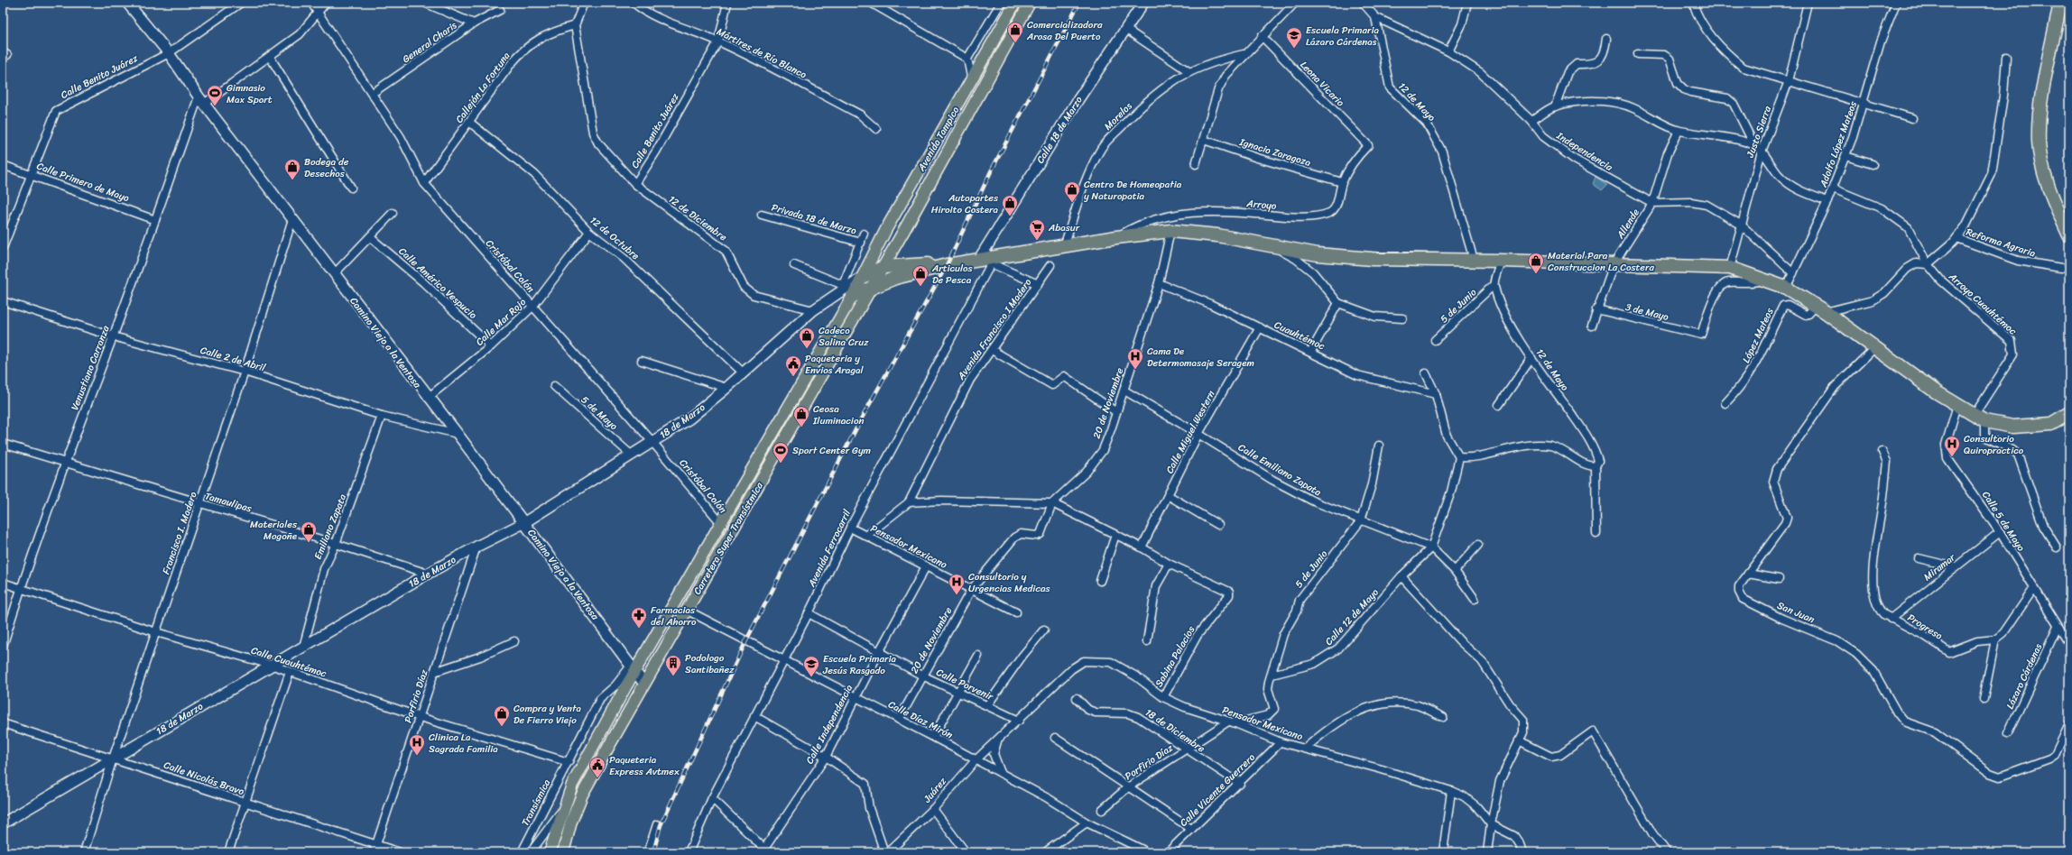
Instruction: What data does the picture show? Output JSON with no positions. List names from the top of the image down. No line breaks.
{"streets":{"main road":["Calle 18 de Marzo","Avenida Tampico","Camino Viejo a la Ventosa","18 de Marzo","Carretera Super Transístmica"],"street":["General Charis","Mártires de Río Blanco","Calle Benito Juárez","Leona Vicario","Callejón La Fortuna","12 de Mayo","Morelos","Justo Sierra","Adolfo López Mateos","Independencia","Ignacio Zaragoza","Calle Primero de Mayo","Arroyo","12 de Diciembre","Privada 18 de Marzo","Allende","12 de Octubre","Reforma Agraria","Cristóbal Colón","Calle Américo Vespucio","Arroyo Cuauhtémoc","5 de Junio","3 de Mayo","Calle Mar Rojo","Avenida Francisco I Madero","Cuauhtémoc","López Mateos","Calle 2 de Abril","Venustiano Carranza","20 de Noviembre","5 de Mayo","Calle Miguel Western","Calle Emiliano Zapata","Tamaulipas","Calle 5 de Mayo","Emiliano Zapata","Francisco I. Madero","Pensador Mexicano","Avenida Ferrocarril","Miramar","San Juan","Calle 12 de Mayo","Progreso","Sabina Palacios","Calle Cuauhtémoc","Lázaro Cárdenas","Calle Porvenir","Porfirio Díaz","Calle Díaz Mirón","Calle Independencia","18 de Diciembre","Calle Nicolás Bravo","Juárez","Calle Vicente Guerrero","Transísmica"]},"crossings":[["General Charis","Cristóbal Colón"],["Mártires de Río Blanco","Calle Benito Juárez"],["Calle Benito Juárez","Callejón La Fortuna"],["Calle Benito Juárez","Calle Primero de Mayo"],["Calle Benito Juárez","12 de Diciembre"],["Calle Benito Juárez","Camino Viejo a la Ventosa"],["Leona Vicario","Arroyo"],["Callejón La Fortuna","12 de Octubre"],["Callejón La Fortuna","Cristóbal Colón"],["12 de Mayo","Independencia"],["12 de Mayo","5 de Junio"],["Calle 18 de Marzo","Avenida Ferrocarril"],["Avenida Tampico","18 de Marzo"],["Avenida Tampico","Carretera Super Transístmica"],["Independencia","Allende"],["Ignacio Zaragoza","Arroyo"],["Calle Primero de Mayo","Venustiano Carranza"],["12 de Diciembre","18 de Marzo"],["Allende","3 de Mayo"],["12 de Octubre","Calle Mar Rojo"],["12 de Octubre","18 de Marzo"],["Cristóbal Colón","Calle Mar Rojo"],["Cristóbal Colón","18 de Marzo"],["Cristóbal Colón","Carretera Super Transístmica"],["Calle Américo Vespucio","Calle Mar Rojo"],["5 de Junio","Calle Emiliano Zapata"],["5 de Junio","Pensador Mexicano"],["5 de Junio","Calle 12 de Mayo"],["Calle Mar Rojo","Camino Viejo a la Ventosa"],["Cuauhtémoc","20 de Noviembre"],["Cuauhtémoc","Calle Miguel Western"],["Camino Viejo a la Ventosa","Calle 2 de Abril"],["Camino Viejo a la Ventosa","Venustiano Carranza"],["Camino Viejo a la Ventosa","18 de Marzo"],["Camino Viejo a la Ventosa","Francisco I. Madero"],["Camino Viejo a la Ventosa","Carretera Super Transístmica"],["Camino Viejo a la Ventosa","Transísmica"],["Calle 2 de Abril","Venustiano Carranza"],["Calle 2 de Abril","Emiliano Zapata"],["Calle 2 de Abril","Francisco I. Madero"],["Venustiano Carranza","Tamaulipas"],["Venustiano Carranza","Calle Cuauhtémoc"],["20 de Noviembre","Calle Emiliano Zapata"],["20 de Noviembre","Pensador Mexicano"],["20 de Noviembre","Calle Porvenir"],["20 de Noviembre","Calle Díaz Mirón"],["5 de Mayo","18 de Marzo"],["18 de Marzo","Tamaulipas"],["18 de Marzo","Emiliano Zapata"],["18 de Marzo","Francisco I. Madero"],["18 de Marzo","Carretera Super Transístmica"],["18 de Marzo","Calle Cuauhtémoc"],["18 de Marzo","Porfirio Díaz"],["18 de Marzo","Calle Nicolás Bravo"],["Calle Miguel Western","Calle Emiliano Zapata"],["Calle Emiliano Zapata","Calle 12 de Mayo"],["Tamaulipas","Emiliano Zapata"],["Tamaulipas","Francisco I. Madero"],["Calle 5 de Mayo","Miramar"],["Calle 5 de Mayo","Lázaro Cárdenas"],["Francisco I. Madero","Calle Cuauhtémoc"],["Francisco I. Madero","Calle Nicolás Bravo"],["Carretera Super Transístmica","Calle Díaz Mirón"],["Carretera Super Transístmica","Transísmica"],["Pensador Mexicano","Avenida Ferrocarril"],["Pensador Mexicano","Sabina Palacios"],["Pensador Mexicano","Porfirio Díaz"],["Pensador Mexicano","Calle Independencia"],["Pensador Mexicano","Juárez"],["Pensador Mexicano","Calle Vicente Guerrero"],["Avenida Ferrocarril","Calle Porvenir"],["Avenida Ferrocarril","Calle Díaz Mirón"],["Miramar","Progreso"],["Calle Cuauhtémoc","Porfirio Díaz"],["Calle Cuauhtémoc","Transísmica"],["Calle Porvenir","Calle Independencia"],["Calle Porvenir","Juárez"],["Porfirio Díaz","18 de Diciembre"],["Porfirio Díaz","Calle Nicolás Bravo"],["Calle Díaz Mirón","Calle Independencia"],["Calle Díaz Mirón","Juárez"],["18 de Diciembre","Calle Vicente Guerrero"]],"places":{"shop":["Comercializadora Arosa Del Puerto","Bodega de Desechos","Centro De Homeopatia y Naturopatia","Autopartes Hiroito Costera","Material Para Construccion La Costera","Articulos De Pesca","Cadeco Salina Cruz","Ceosa Iluminacion","Materiales Mogoñe","Compra y Venta De Fierro Viejo"],"school or university":["Escuela Primaria Lázaro Cárdenas","Escuela Primaria Jesús Rasgado"],"sports":["Gimnasio Max Sport","Sport Center Gym"],"supermarket":["Abasur"],"hospital":["Cama De Determomasaje Seragem","Consultorio Quiropractico","Consultorio y Urgencias Medicas","Clinica La Sagrada Familia"],"public building":["Paqueteria y Envios Aragal","Paqueteria Express Avtmex"],"pharmacy":["Farmacias del Ahorro"],"building":["Podologo Santibañez"]}}
